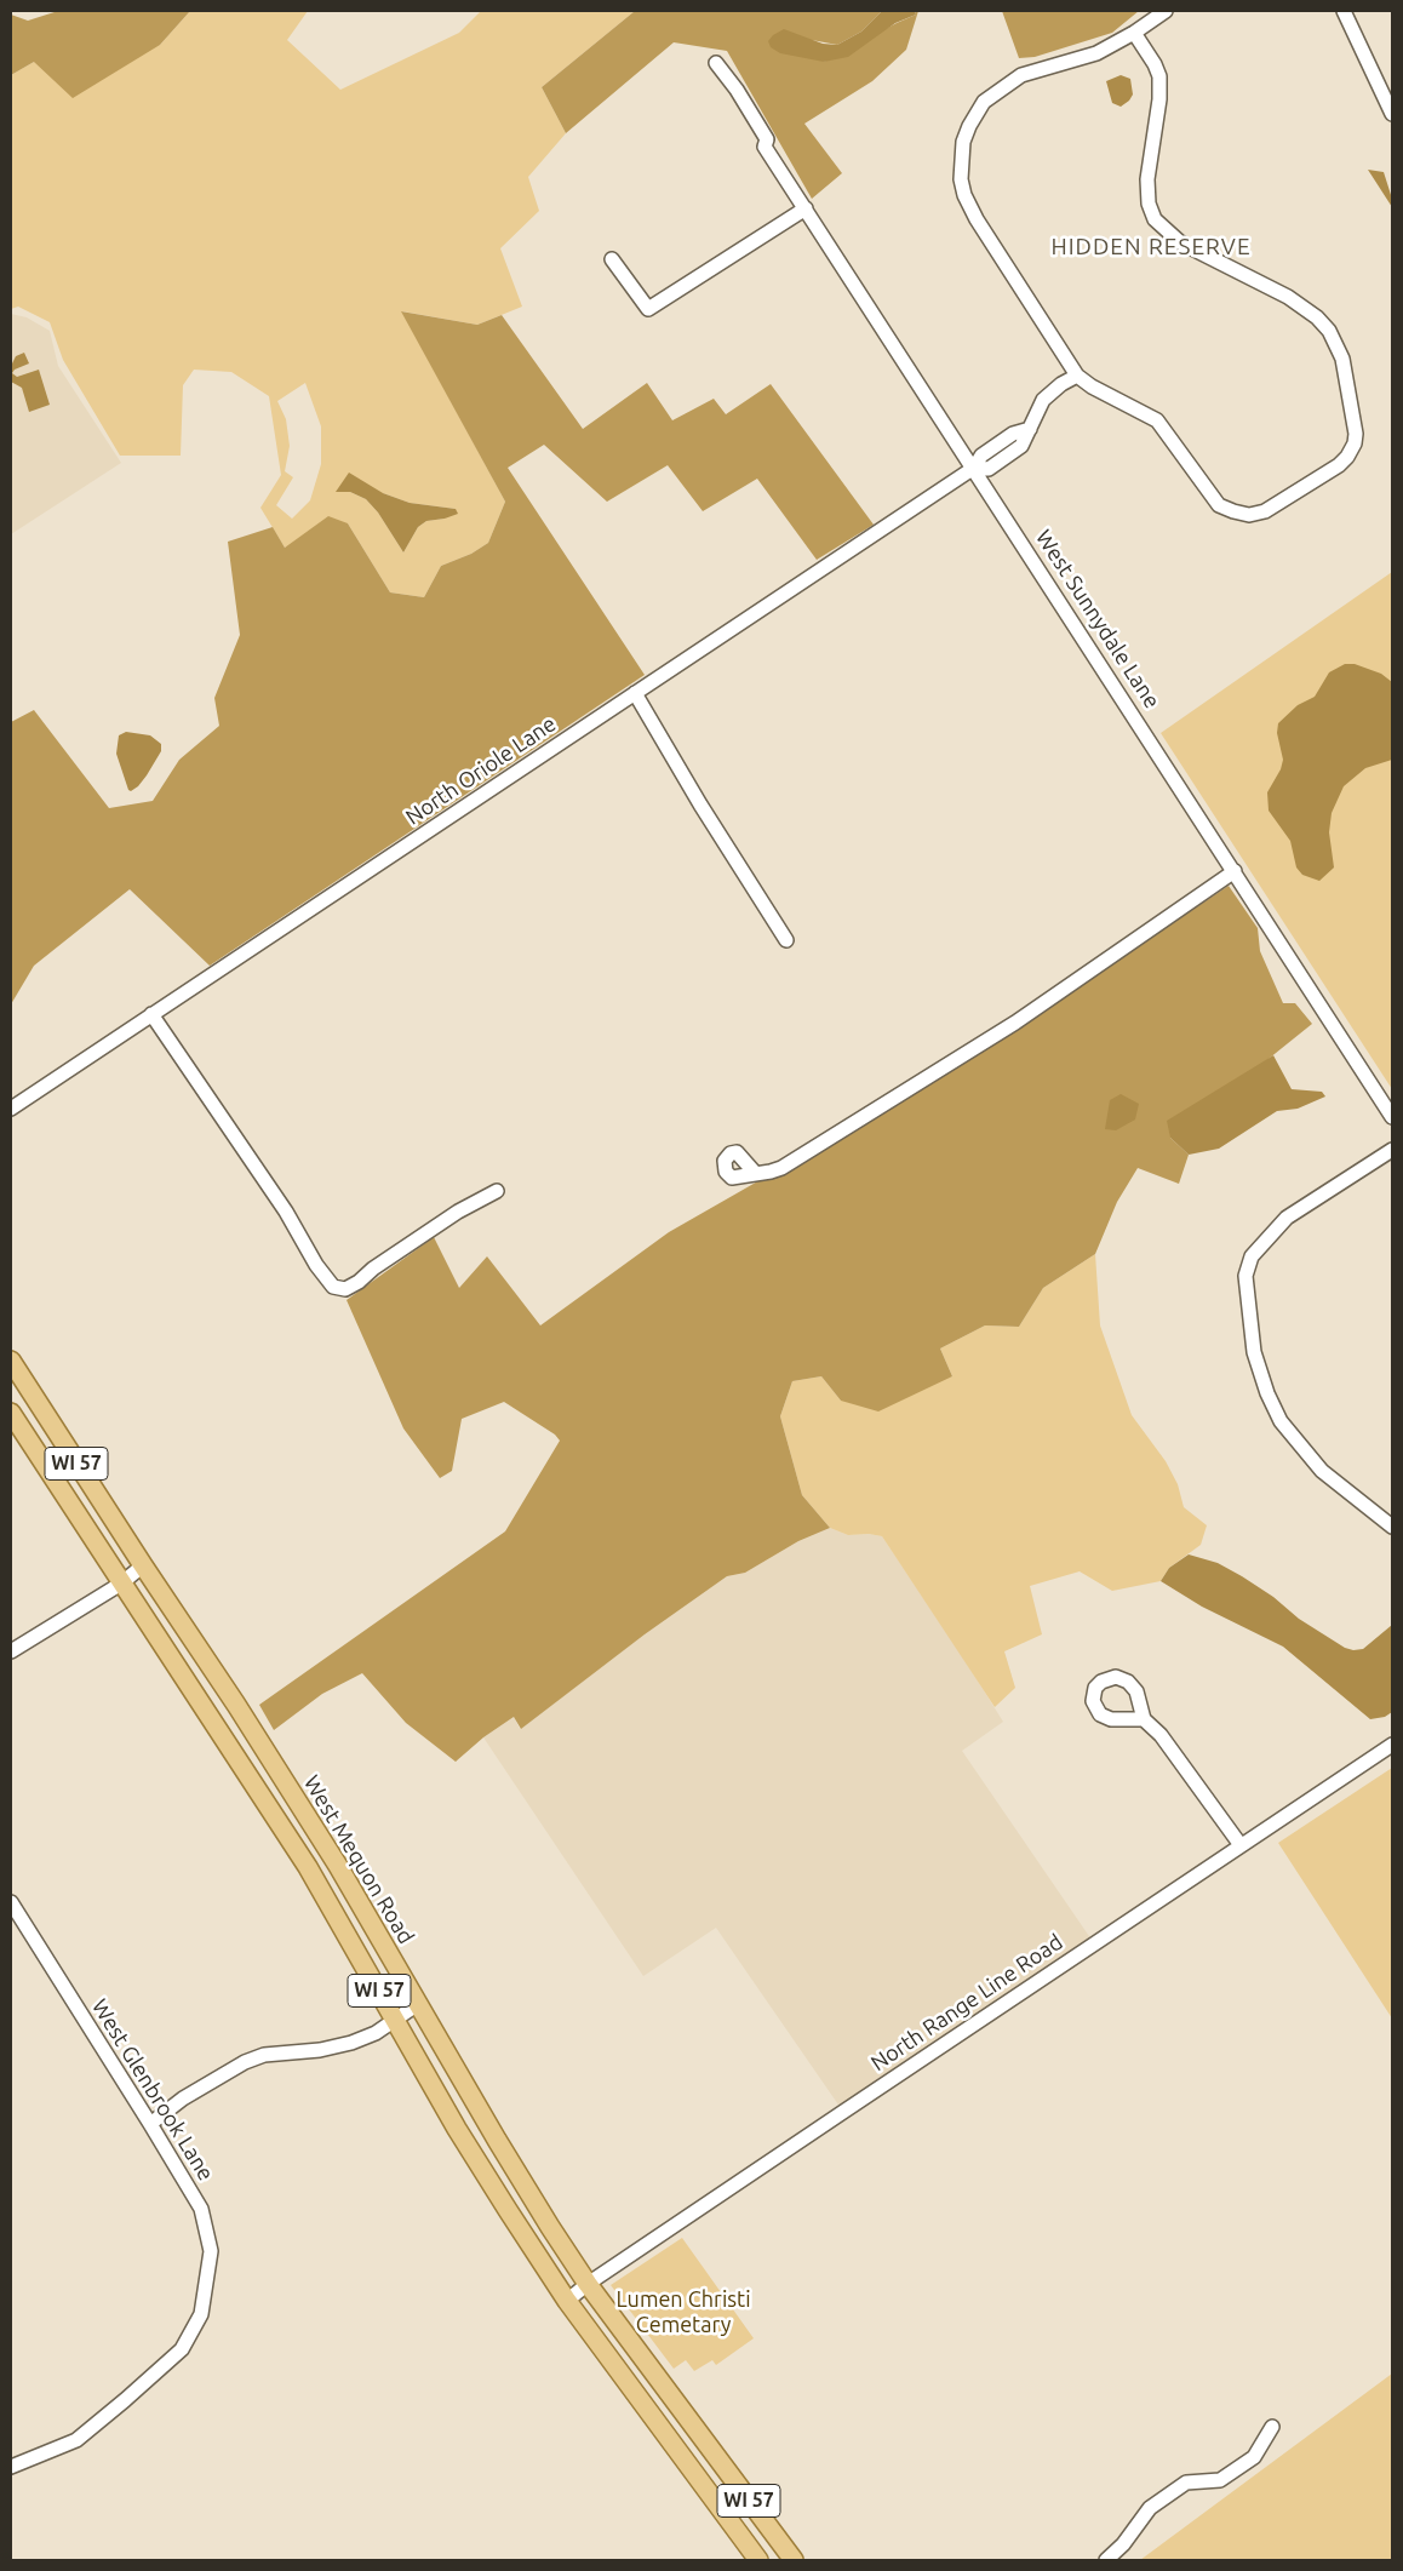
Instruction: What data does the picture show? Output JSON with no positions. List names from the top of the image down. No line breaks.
{"streets":{"main road":["WI 57","West Mequon Road"],"street":["West Sunnydale Lane","North Oriole Lane","North Range Line Road","West Glenbrook Lane"]},"crossings":[["West Sunnydale Lane","North Oriole Lane"],["WI 57","North Range Line Road"],["West Mequon Road","North Range Line Road"]],"districts":["HIDDEN RESERVE"],"parks":["Lumen Christi Cemetary"]}
